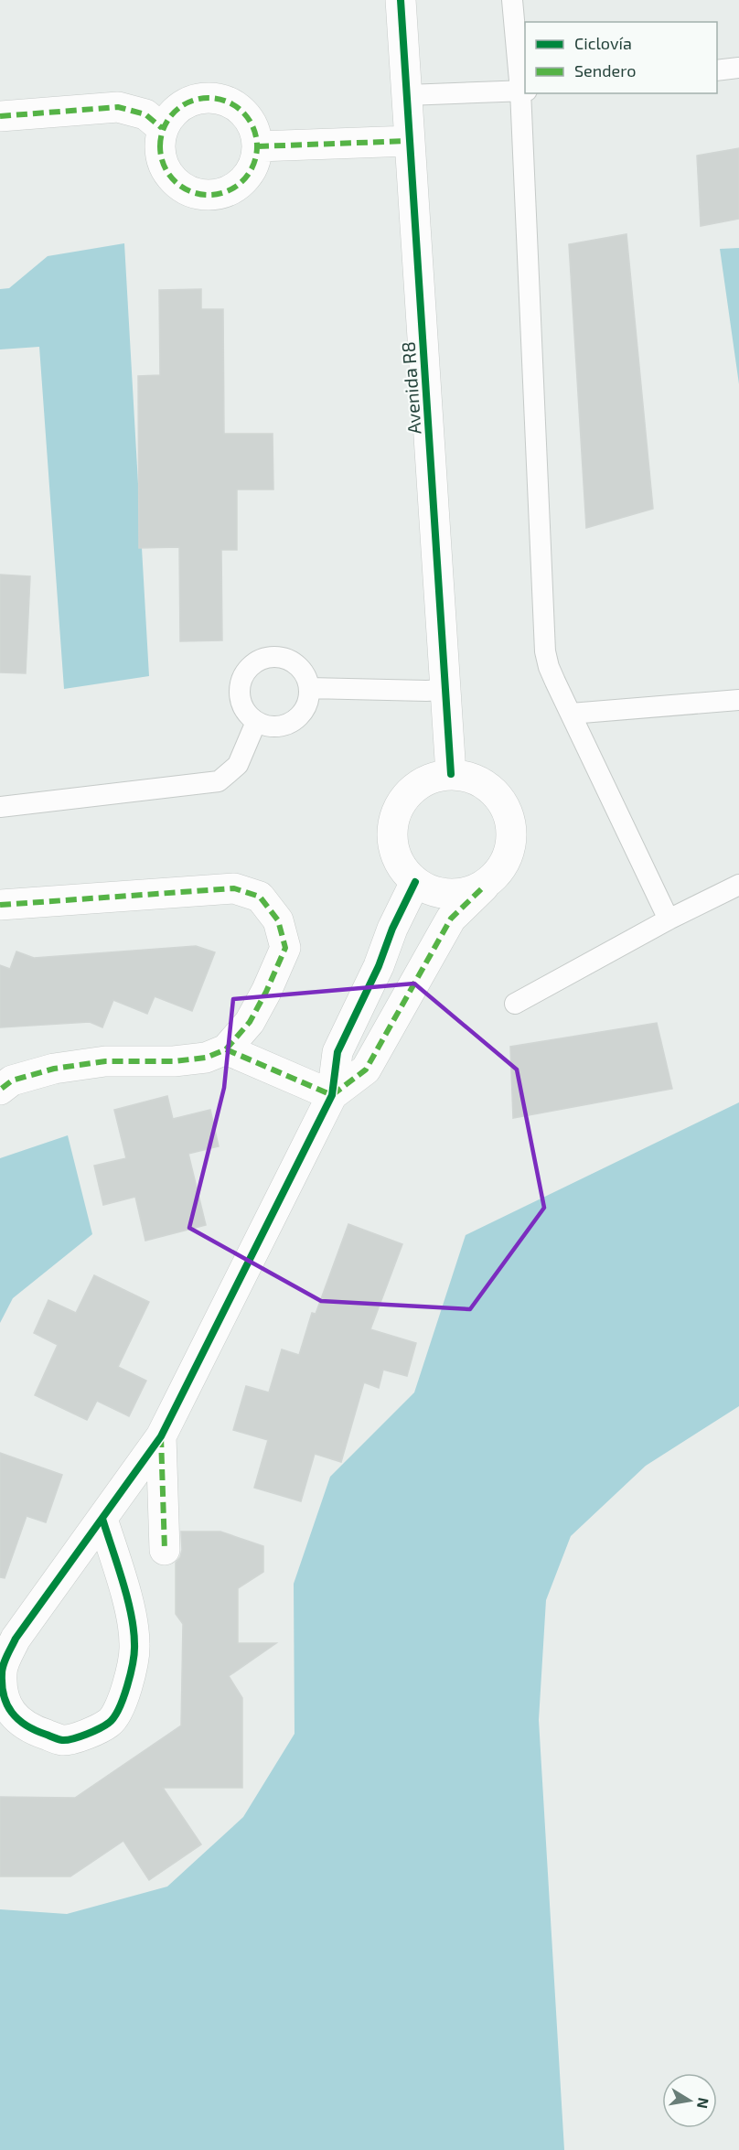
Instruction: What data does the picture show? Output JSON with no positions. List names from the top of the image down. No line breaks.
{"streets":{"street":["Avenida R8"]},"legend":["Ciclovía","Sendero"],"north":"right"}
